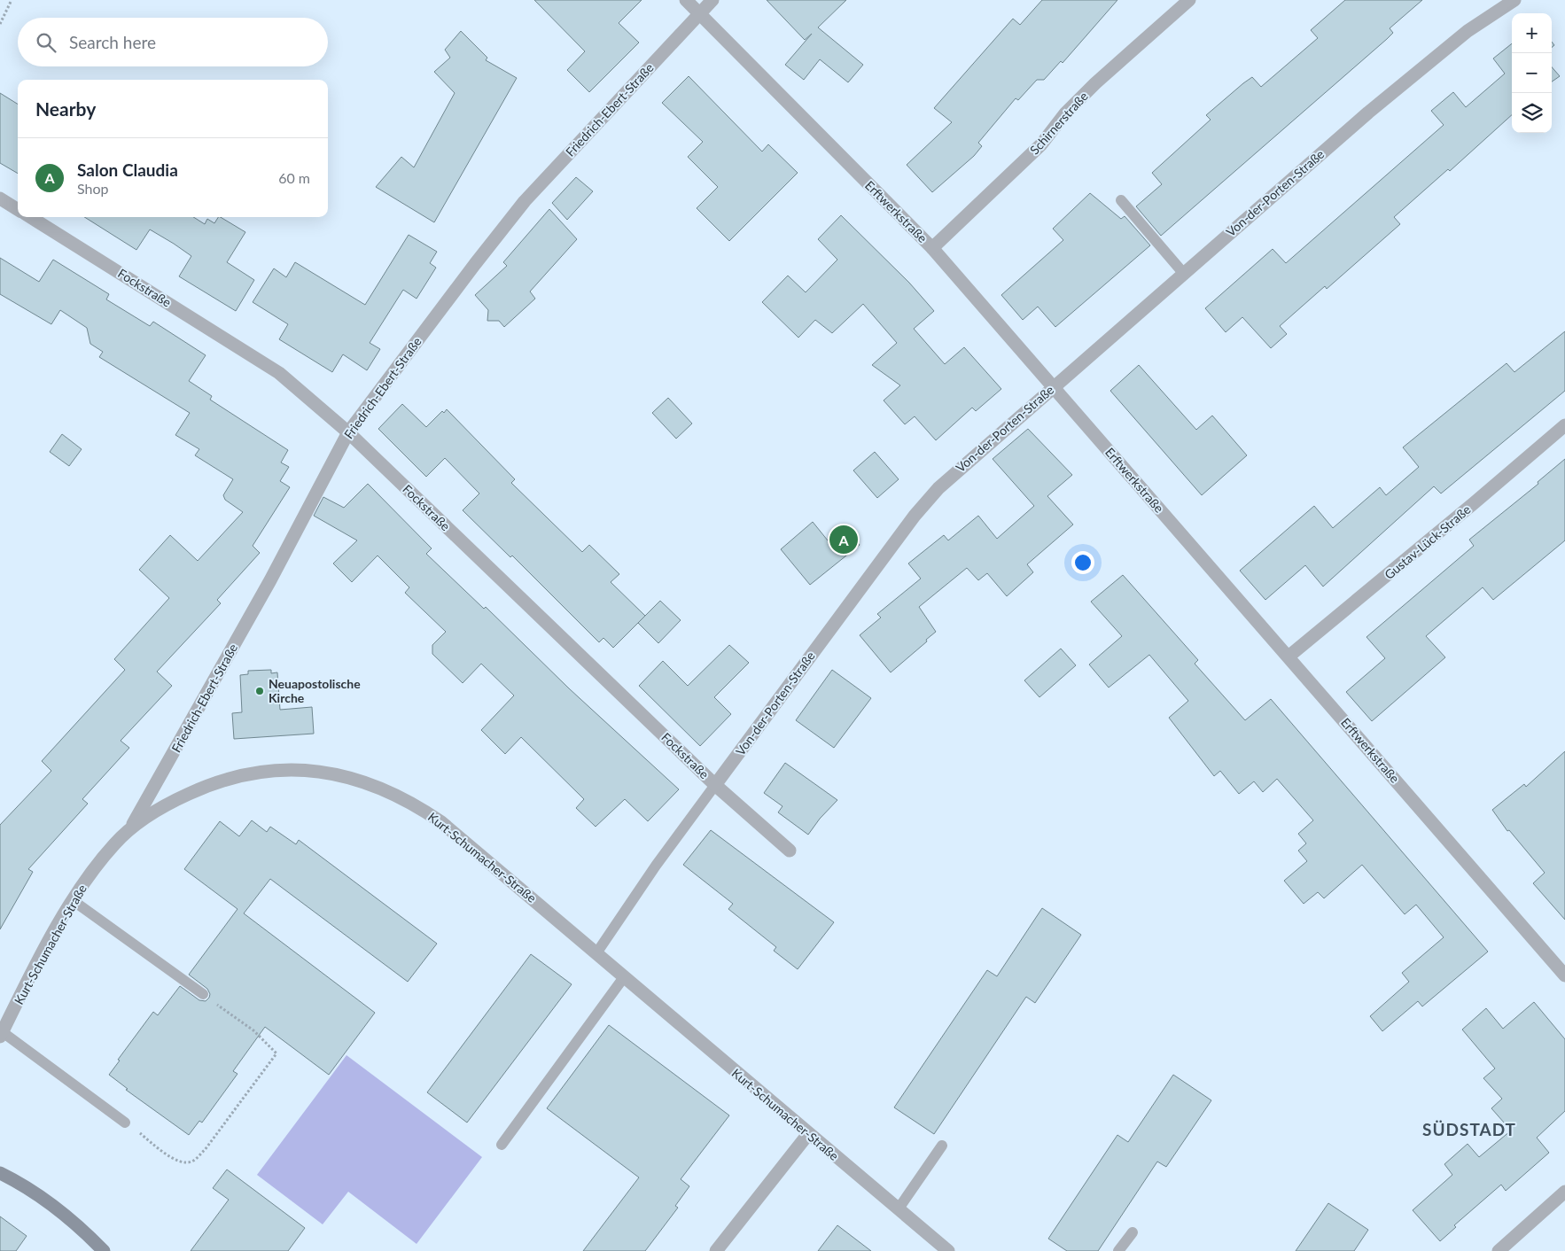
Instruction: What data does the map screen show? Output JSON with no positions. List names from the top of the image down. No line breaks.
{"streets":{"street":["Friedrich-Ebert-Straße","Schirnerstraße","Von-der-Porten-Straße","Erftwerkstraße","Fockstraße","Gustav-Lück-Straße","Kurt-Schumacher-Straße"]},"crossings":[["Friedrich-Ebert-Straße","Erftwerkstraße"],["Friedrich-Ebert-Straße","Fockstraße"],["Friedrich-Ebert-Straße","Kurt-Schumacher-Straße"],["Schirnerstraße","Erftwerkstraße"],["Von-der-Porten-Straße","Erftwerkstraße"],["Von-der-Porten-Straße","Fockstraße"],["Von-der-Porten-Straße","Kurt-Schumacher-Straße"],["Erftwerkstraße","Gustav-Lück-Straße"]],"districts":["SÜDSTADT"],"places":["Neuapostolische Kirche"],"page":{"map_buttons":["+","−"],"search":"Search here","heading":"Nearby","list":[{"mark":"A","name":"Salon Claudia","note":"Shop","value":"60 m"}],"pins":"A"}}
